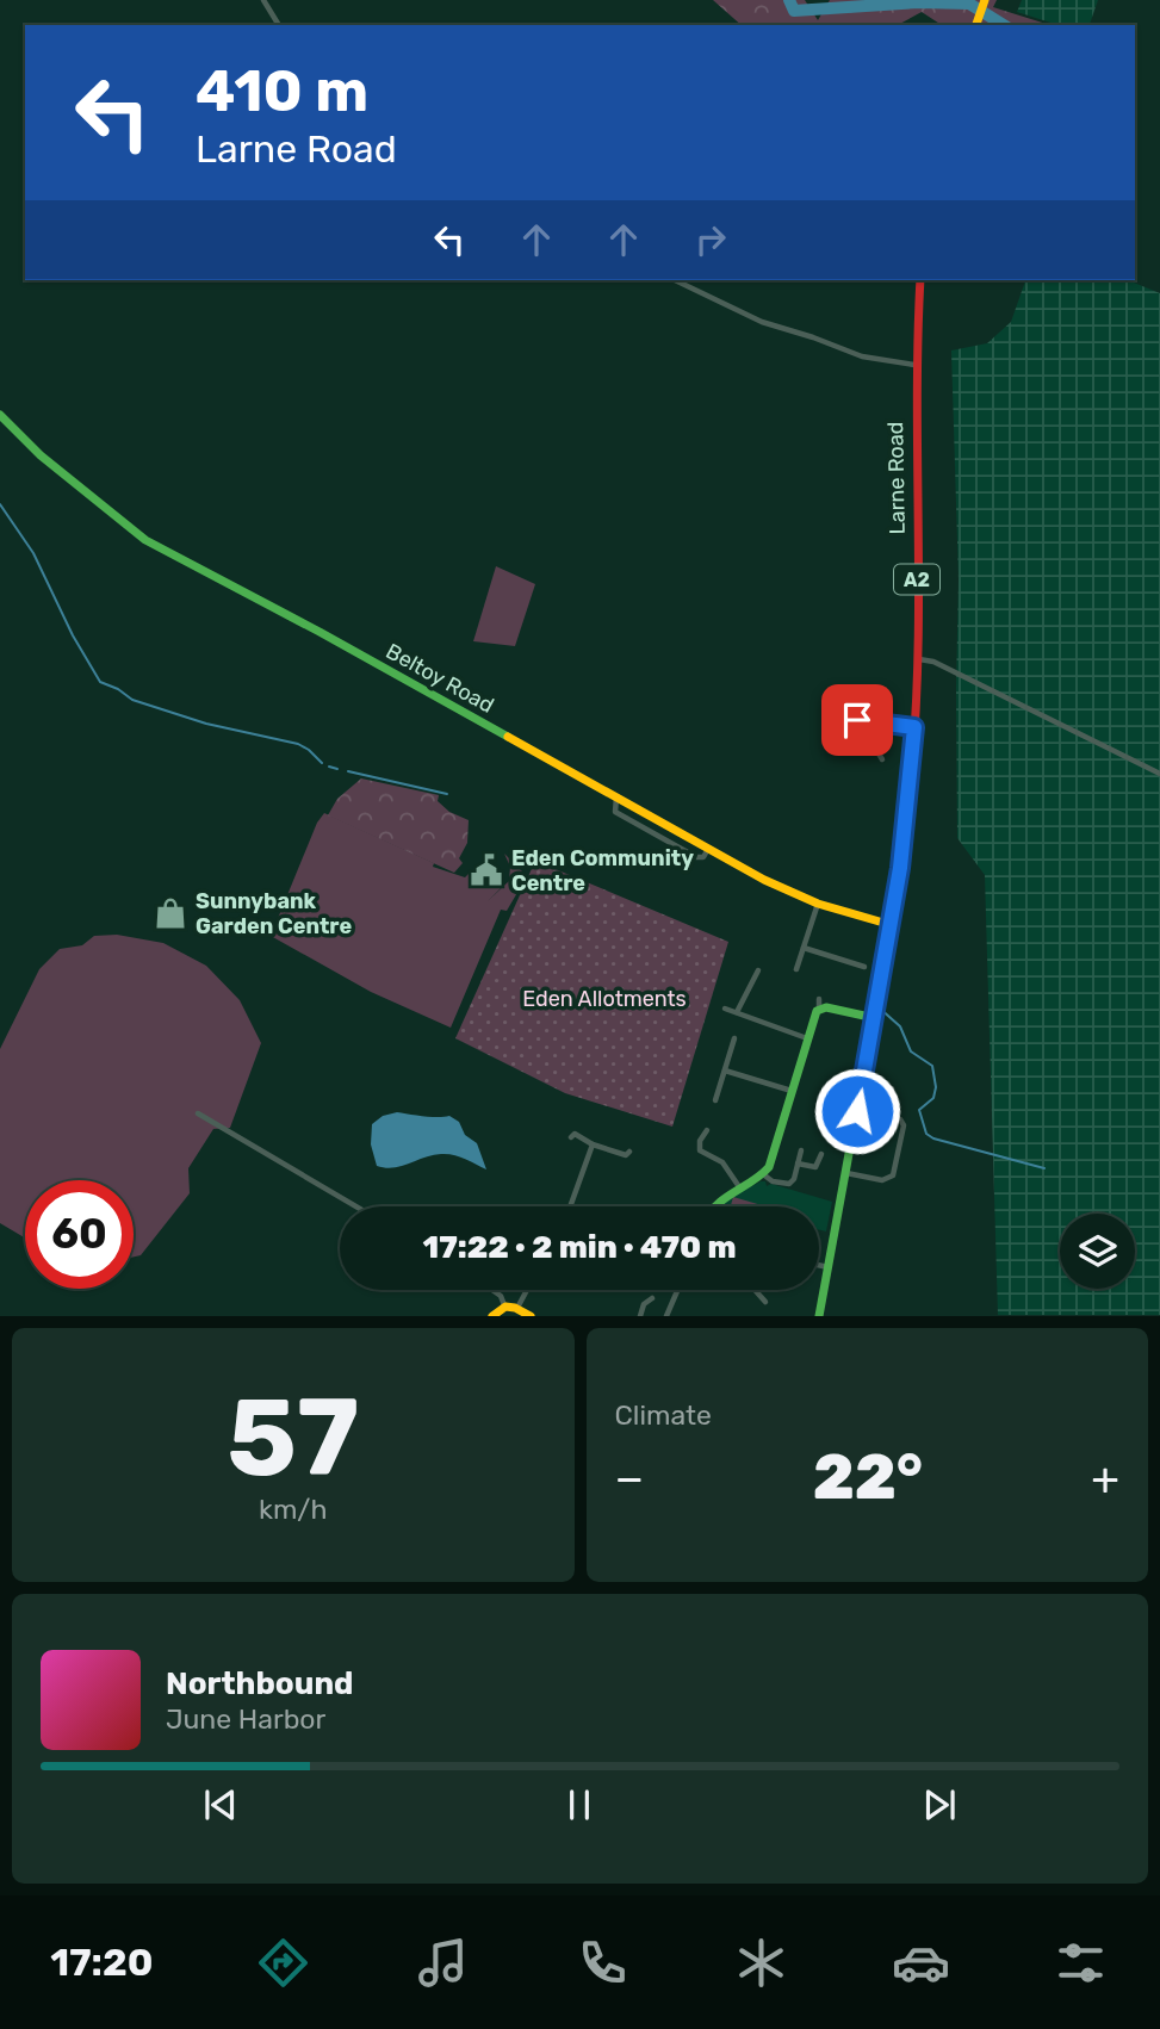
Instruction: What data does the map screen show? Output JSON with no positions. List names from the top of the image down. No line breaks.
{"streets":{"main road":["Larne Road","A2","Beltoy Road"]},"crossings":[["Larne Road","Beltoy Road"]],"parks":["Eden Allotments"],"places":{"public building":["Eden Community Centre"],"shop":["Sunnybank Garden Centre"]},"page":{"turn":["410 m","Larne Road"],"limit":"60","trip":"17:22 · 2 min · 470 m","tile":[["57","km/h"],"Climate"],"heat":["−","22°","+"],"song":["Northbound","June Harbor"],"tabs":"17:20"}}
